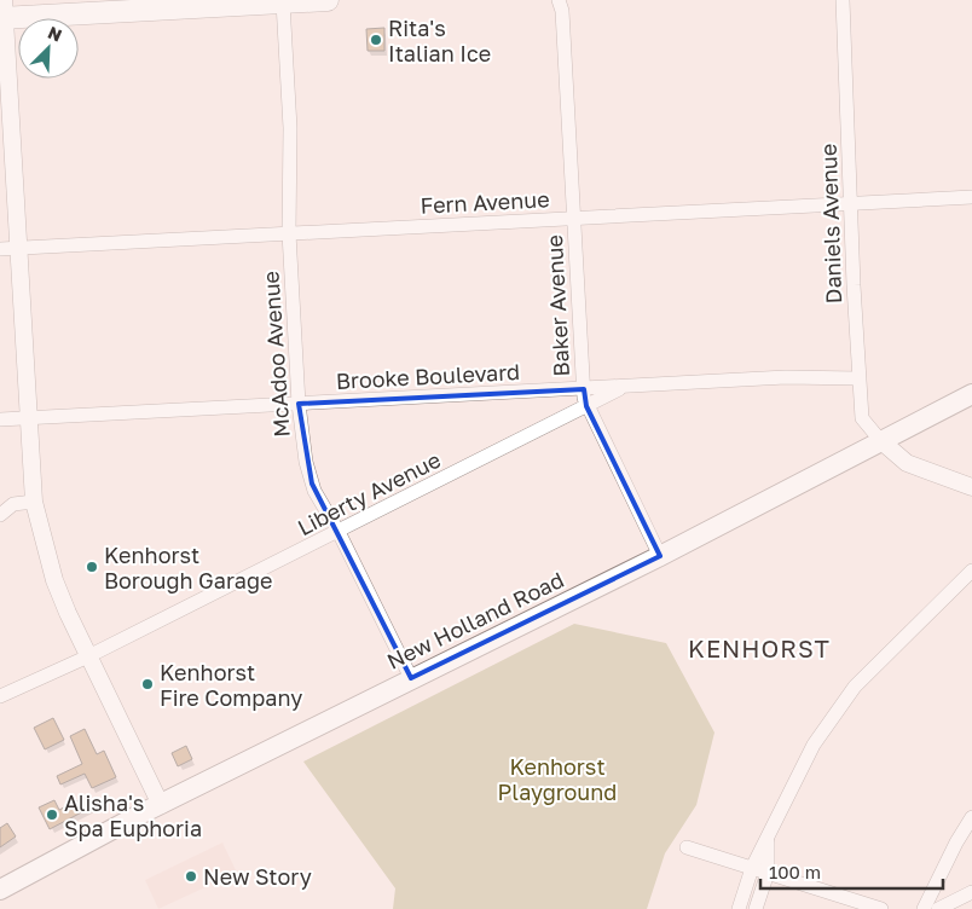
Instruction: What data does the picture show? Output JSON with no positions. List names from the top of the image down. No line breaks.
{"streets":{"main road":["New Holland Road"],"street":["Fern Avenue","Daniels Avenue","Baker Avenue","McAdoo Avenue","Brooke Boulevard","Liberty Avenue"]},"crossings":[["Fern Avenue","Daniels Avenue"],["Fern Avenue","Baker Avenue"],["Fern Avenue","McAdoo Avenue"],["Daniels Avenue","Brooke Boulevard"],["Daniels Avenue","New Holland Road"],["Baker Avenue","Brooke Boulevard"],["Baker Avenue","Liberty Avenue"],["Baker Avenue","New Holland Road"],["McAdoo Avenue","Brooke Boulevard"],["McAdoo Avenue","Liberty Avenue"],["McAdoo Avenue","New Holland Road"],["Brooke Boulevard","Liberty Avenue"]],"districts":["KENHORST"],"parks":["Kenhorst Playground"],"places":["Rita's Italian Ice","Kenhorst Borough Garage","Kenhorst Fire Company","Alisha's Spa Euphoria","New Story"],"scale_bar":"100 m","north":"top right"}
